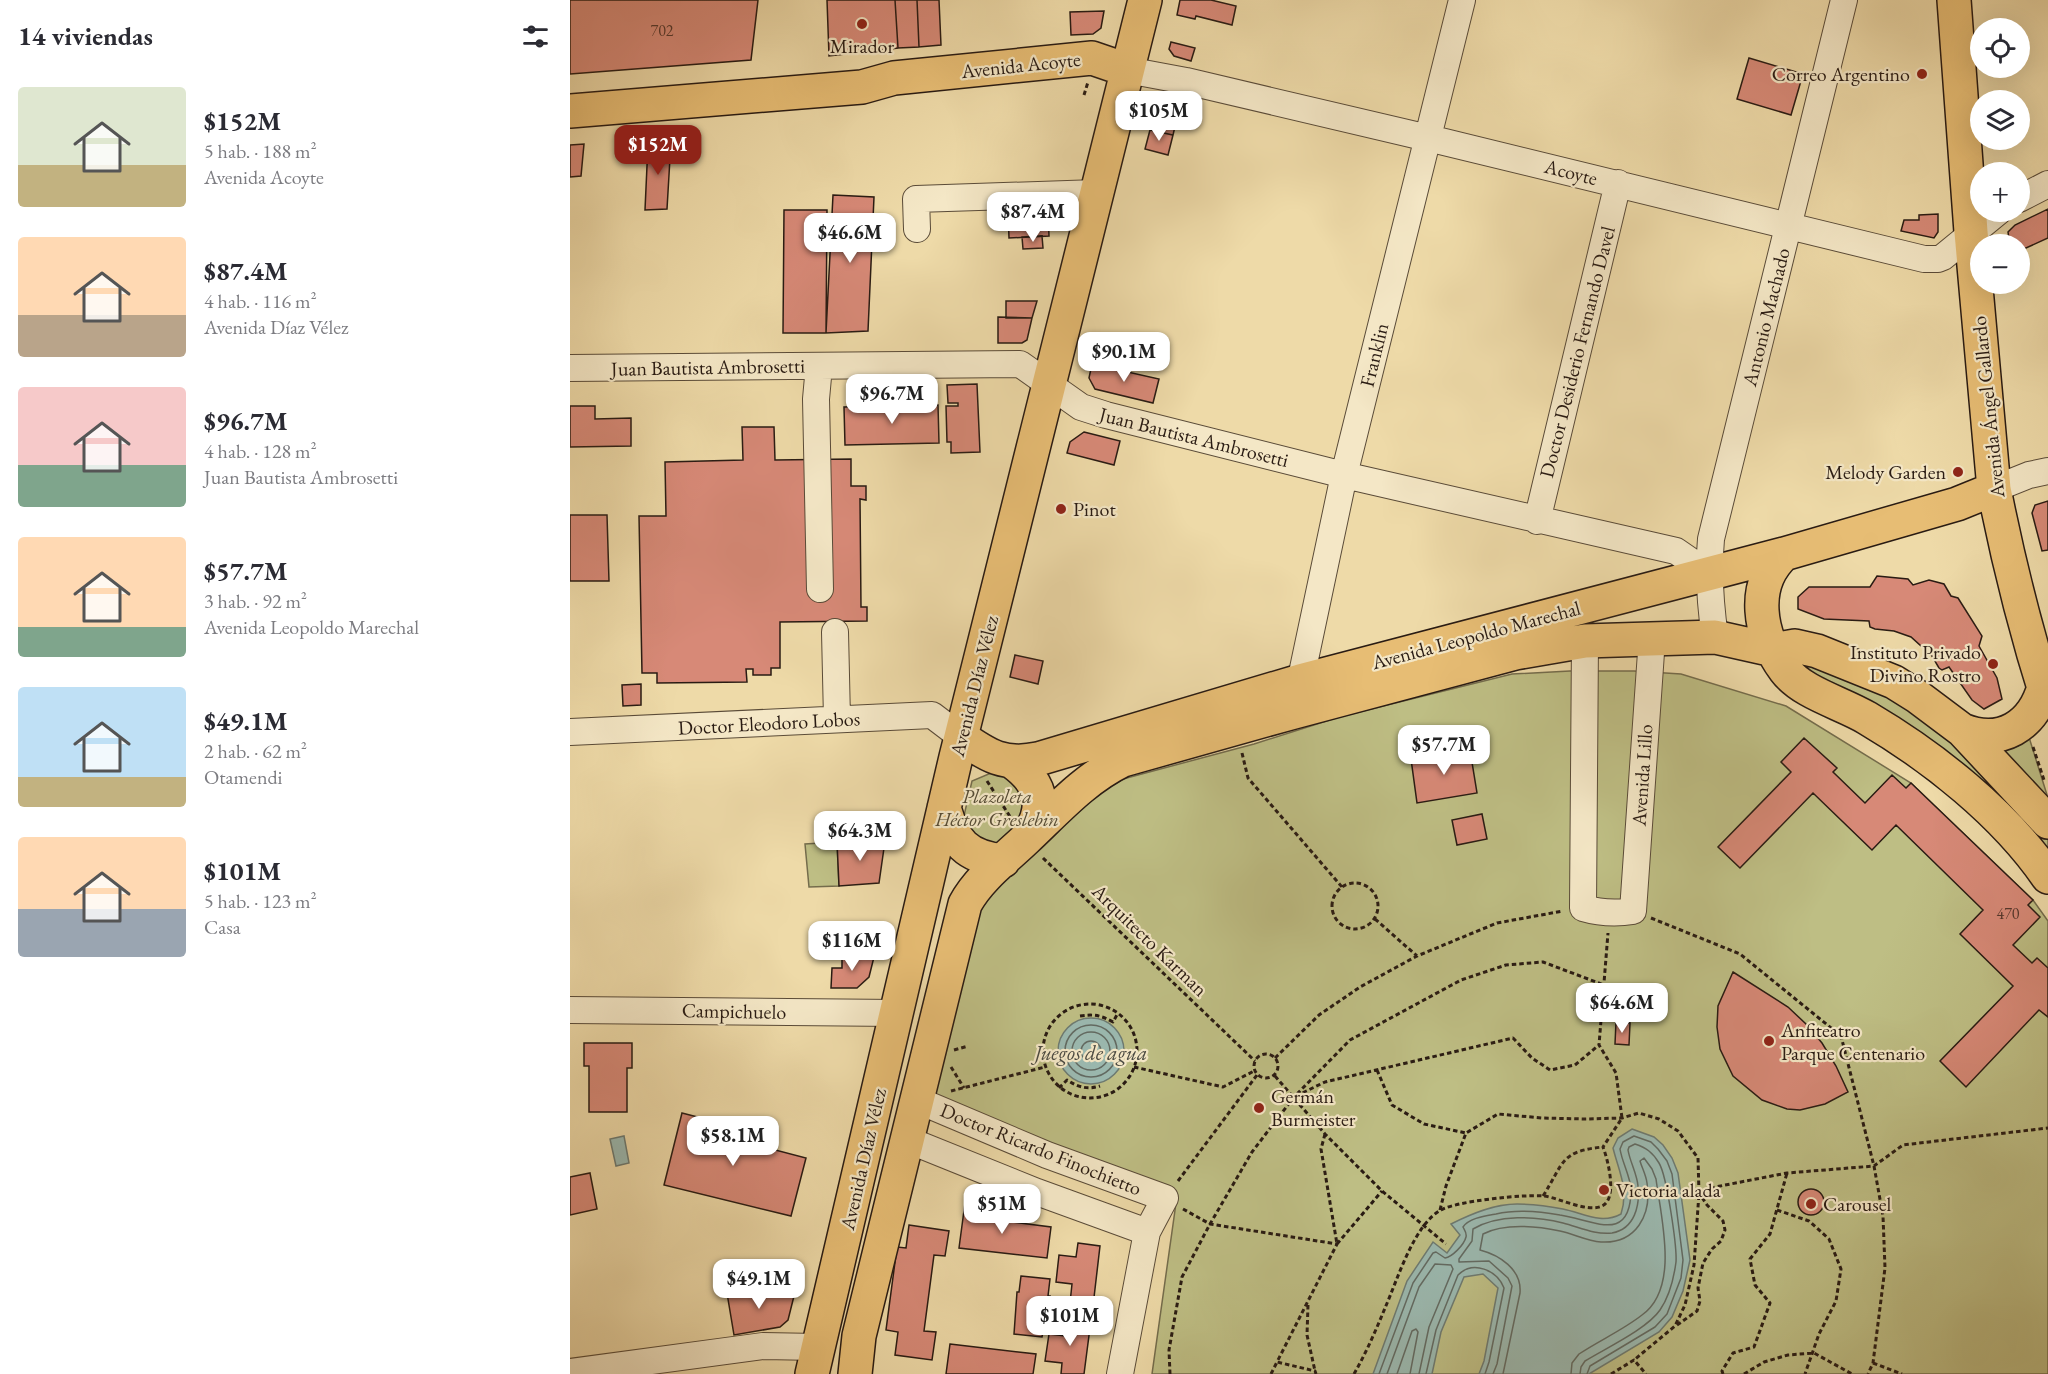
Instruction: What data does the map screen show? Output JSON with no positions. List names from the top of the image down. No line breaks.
{"streets":{"main road":["Avenida Acoyte","Avenida Ángel Gallardo","Avenida Leopoldo Marechal","Avenida Díaz Vélez"],"street":["Acoyte","Antonio Machado","Doctor Desiderio Fernando Davel","Franklin","Juan Bautista Ambrosetti","Doctor Eleodoro Lobos","Avenida Lillo","Campichuelo","Doctor Ricardo Finochietto"],"path":["Arquitecto Karman"]},"crossings":[["Avenida Acoyte","Acoyte"],["Avenida Acoyte","Avenida Díaz Vélez"],["Acoyte","Antonio Machado"],["Acoyte","Doctor Desiderio Fernando Davel"],["Acoyte","Franklin"],["Acoyte","Avenida Ángel Gallardo"],["Acoyte","Avenida Díaz Vélez"],["Antonio Machado","Juan Bautista Ambrosetti"],["Antonio Machado","Avenida Leopoldo Marechal"],["Doctor Desiderio Fernando Davel","Juan Bautista Ambrosetti"],["Franklin","Juan Bautista Ambrosetti"],["Franklin","Avenida Leopoldo Marechal"],["Juan Bautista Ambrosetti","Avenida Leopoldo Marechal"],["Juan Bautista Ambrosetti","Avenida Díaz Vélez"],["Avenida Ángel Gallardo","Avenida Leopoldo Marechal"],["Avenida Leopoldo Marechal","Avenida Díaz Vélez"],["Avenida Leopoldo Marechal","Doctor Eleodoro Lobos"],["Avenida Leopoldo Marechal","Avenida Lillo"],["Avenida Leopoldo Marechal","Arquitecto Karman"],["Avenida Díaz Vélez","Doctor Eleodoro Lobos"],["Avenida Díaz Vélez","Arquitecto Karman"],["Avenida Díaz Vélez","Campichuelo"],["Avenida Díaz Vélez","Doctor Ricardo Finochietto"]],"water":["Juegos de agua"],"parks":["Plazoleta Héctor Greslebin"],"places":["Mirador","Correo Argentino","Melody Garden","Pinot","Instituto Privado Divino Rostro","Anfiteatro Parque Centenario","Germán Burmeister","Victoria alada","Carousel"],"house_numbers":["702","470"],"page":{"heading":"14 viviendas","map_buttons":["+","−"],"list":[{"name":"$152M","note":"5 hab. · 188 m² · Avenida Acoyte"},{"name":"$87.4M","note":"4 hab. · 116 m² · Avenida Díaz Vélez"},{"name":"$96.7M","note":"4 hab. · 128 m² · Juan Bautista Ambrosetti"},{"name":"$57.7M","note":"3 hab. · 92 m² · Avenida Leopoldo Marechal"},{"name":"$49.1M","note":"2 hab. · 62 m² · Otamendi"},{"name":"$101M","note":"5 hab. · 123 m² · Casa"}],"price":["$105M","$152M","$87.4M","$46.6M","$90.1M","$96.7M","$57.7M","$64.3M","$116M","$64.6M","$58.1M","$51M","$49.1M","$101M"]}}
